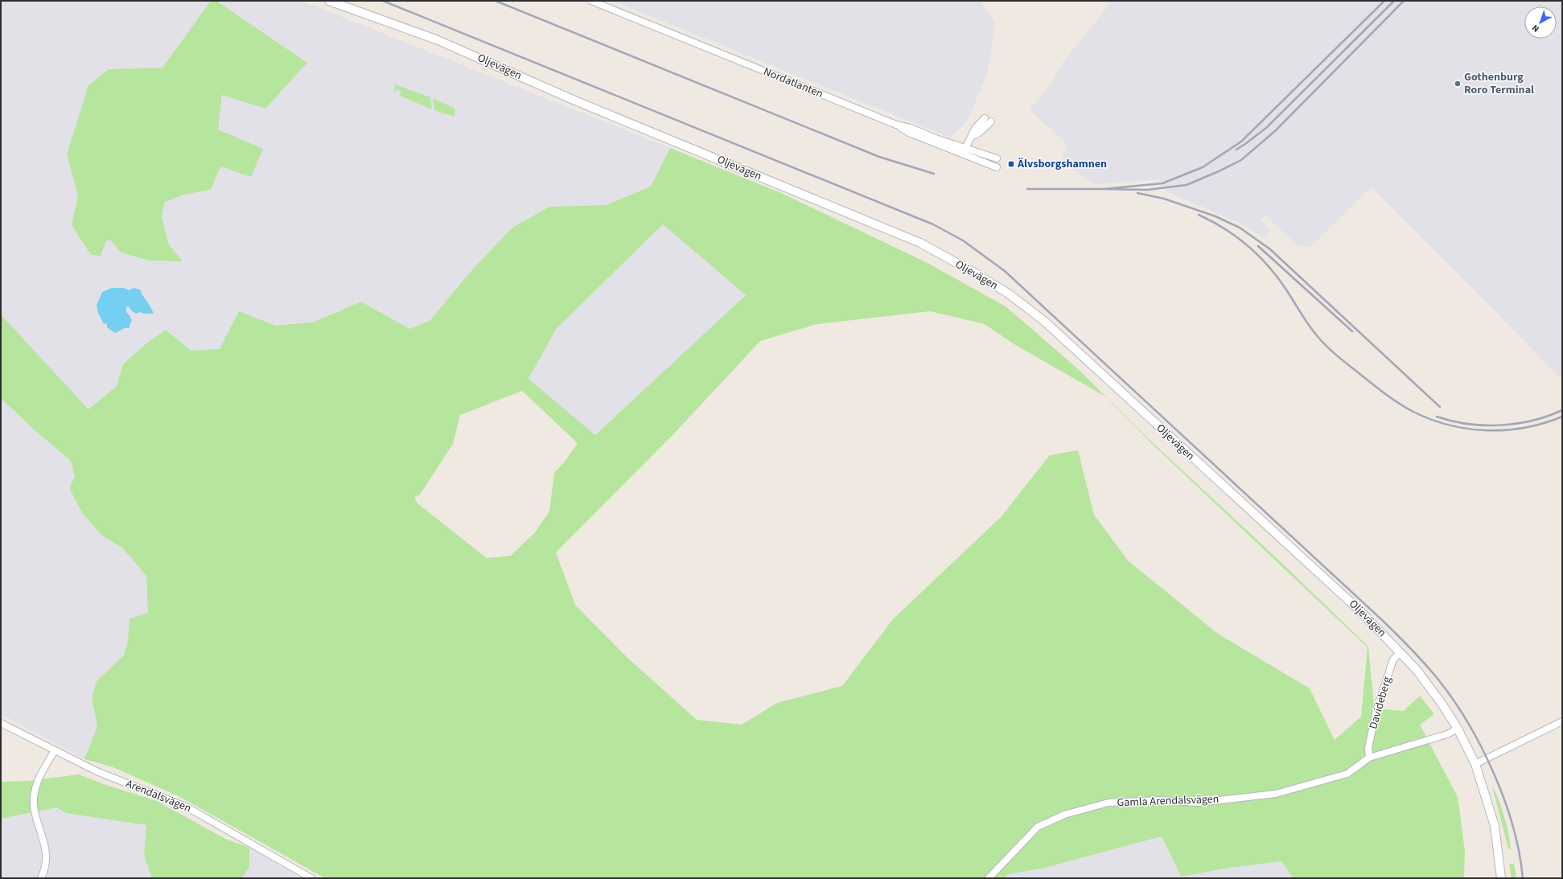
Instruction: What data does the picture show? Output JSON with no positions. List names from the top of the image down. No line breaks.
{"streets":{"street":["Oljevägen","Nordatlanten","Davideberg","Arendalsvägen","Gamla Arendalsvägen"]},"crossings":[["Oljevägen","Davideberg"],["Oljevägen","Gamla Arendalsvägen"],["Davideberg","Gamla Arendalsvägen"]],"places":{"other":["Gothenburg Roro Terminal"],"transit":["Älvsborgshamnen"]},"north":"bottom left"}
